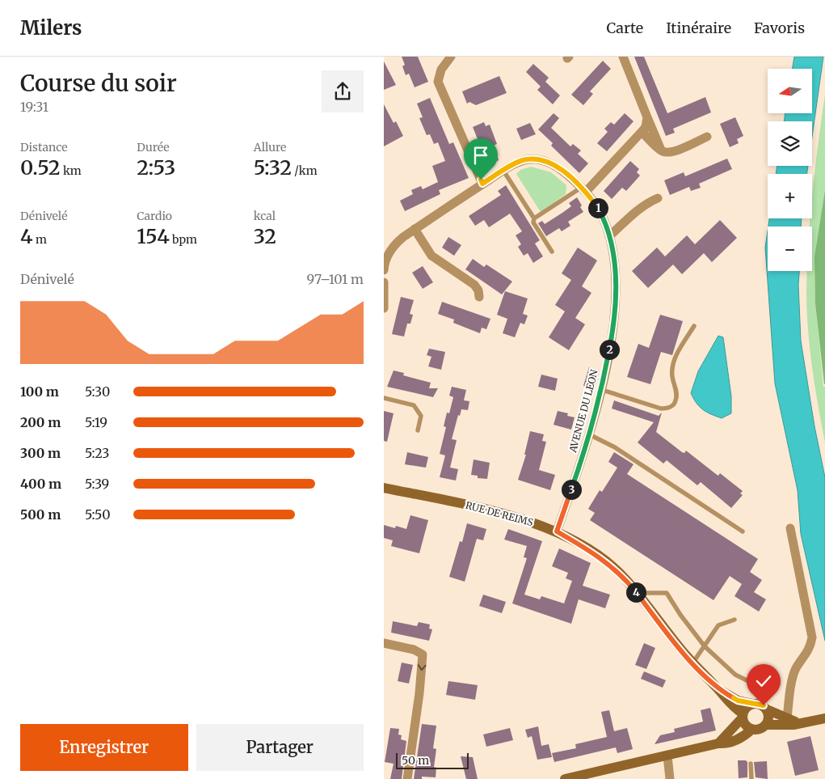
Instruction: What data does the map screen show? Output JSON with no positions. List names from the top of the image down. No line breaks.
{"streets":{"main road":["RUE DE REIMS"],"street":["AVENUE DU LEON"]},"crossings":[["AVENUE DU LEON","RUE DE REIMS"]],"scale_bar":"50 m","north":"left","page":{"header":"Milers","nav":["Carte","Itinéraire","Favoris"],"heading":["Course du soir","19:31"],"map_buttons":["+","−"],"stats":[["Distance","0.52 km"],["Durée","2:53"],["Allure","5:32 /km"],["Dénivelé","4 m"],["Cardio","154 bpm"],["kcal","32"]],"pins":["1","2","3","4"],"chart":["Dénivelé","97–101 m"],"list":[{"name":"100 m","note":"5:30"},{"name":"200 m","note":"5:19"},{"name":"300 m","note":"5:23"},{"name":"400 m","note":"5:39"},{"name":"500 m","note":"5:50"}],"buttons":["Enregistrer","Partager"],"scale":"50 m"}}
